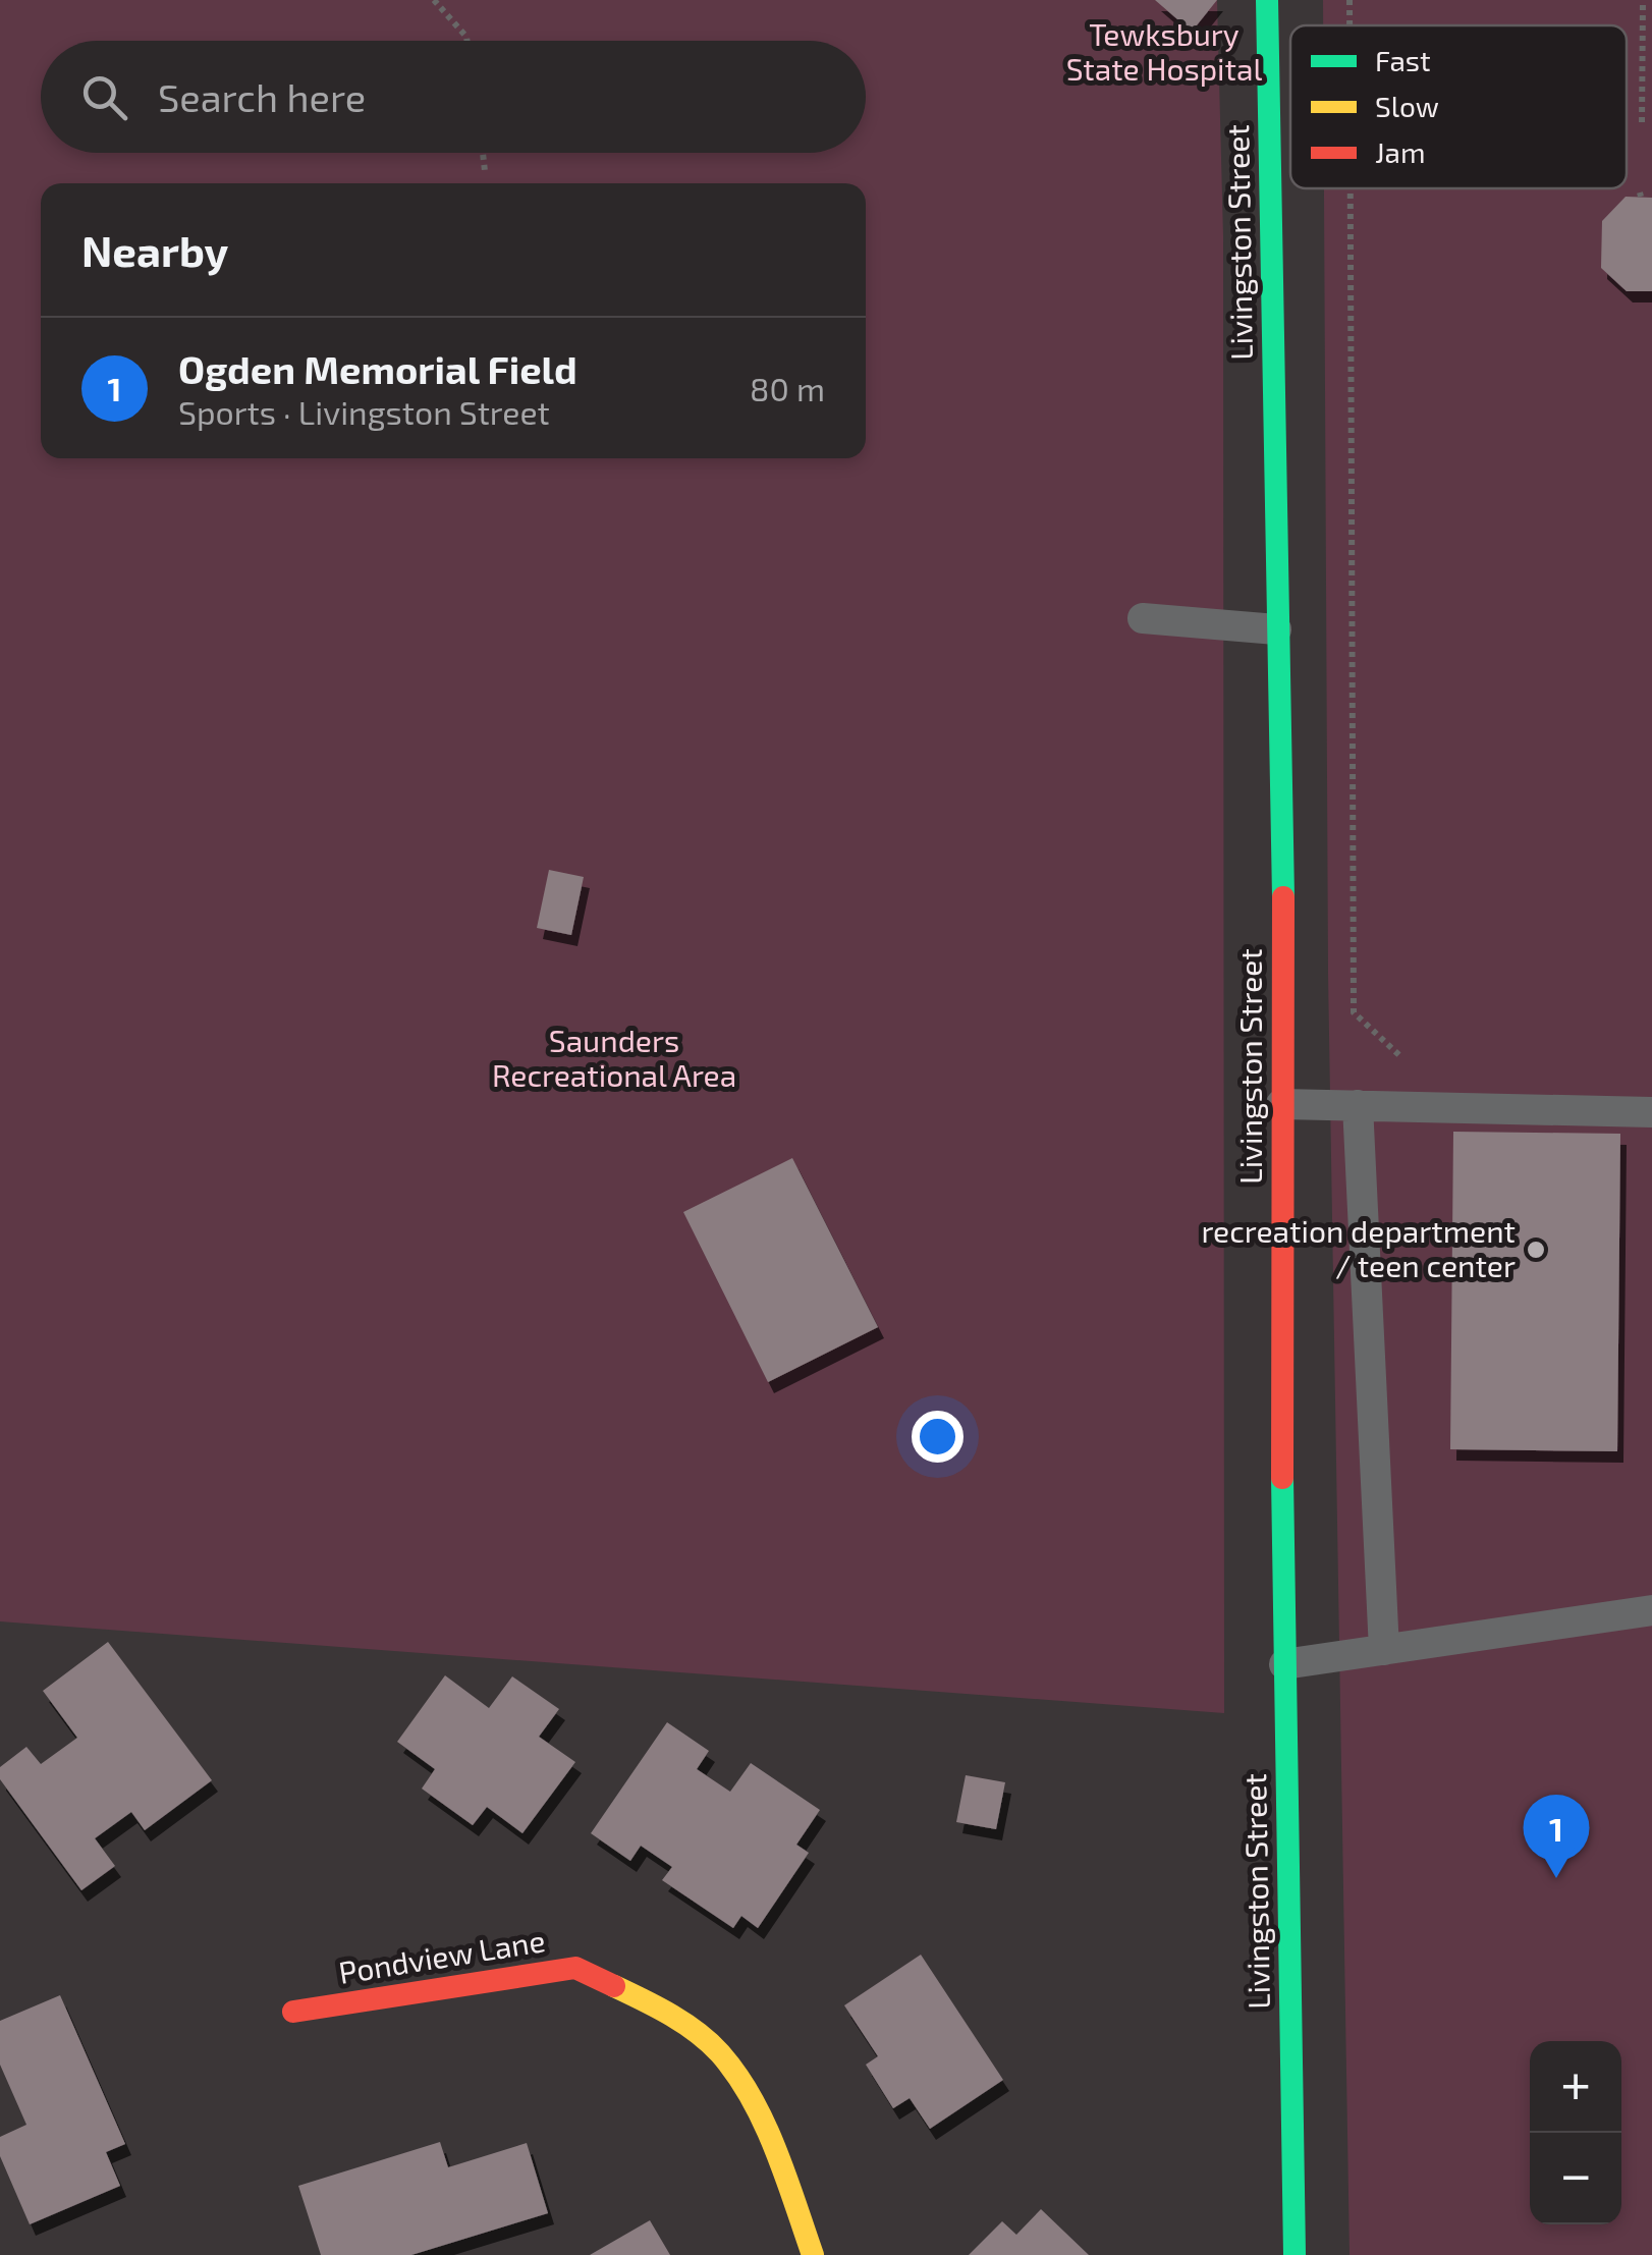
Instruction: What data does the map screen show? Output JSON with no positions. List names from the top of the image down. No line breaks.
{"streets":{"street":["Livingston Street","Pondview Lane"]},"parks":["Tewksbury State Hospital","Saunders Recreational Area"],"places":["recreation department / teen center"],"legend":["Fast","Slow","Jam"],"page":{"search":"Search here","heading":"Nearby","list":[{"mark":"1","name":"Ogden Memorial Field","note":"Sports · Livingston Street","value":"80 m"}],"pins":"1","map_buttons":["+","−"]}}
